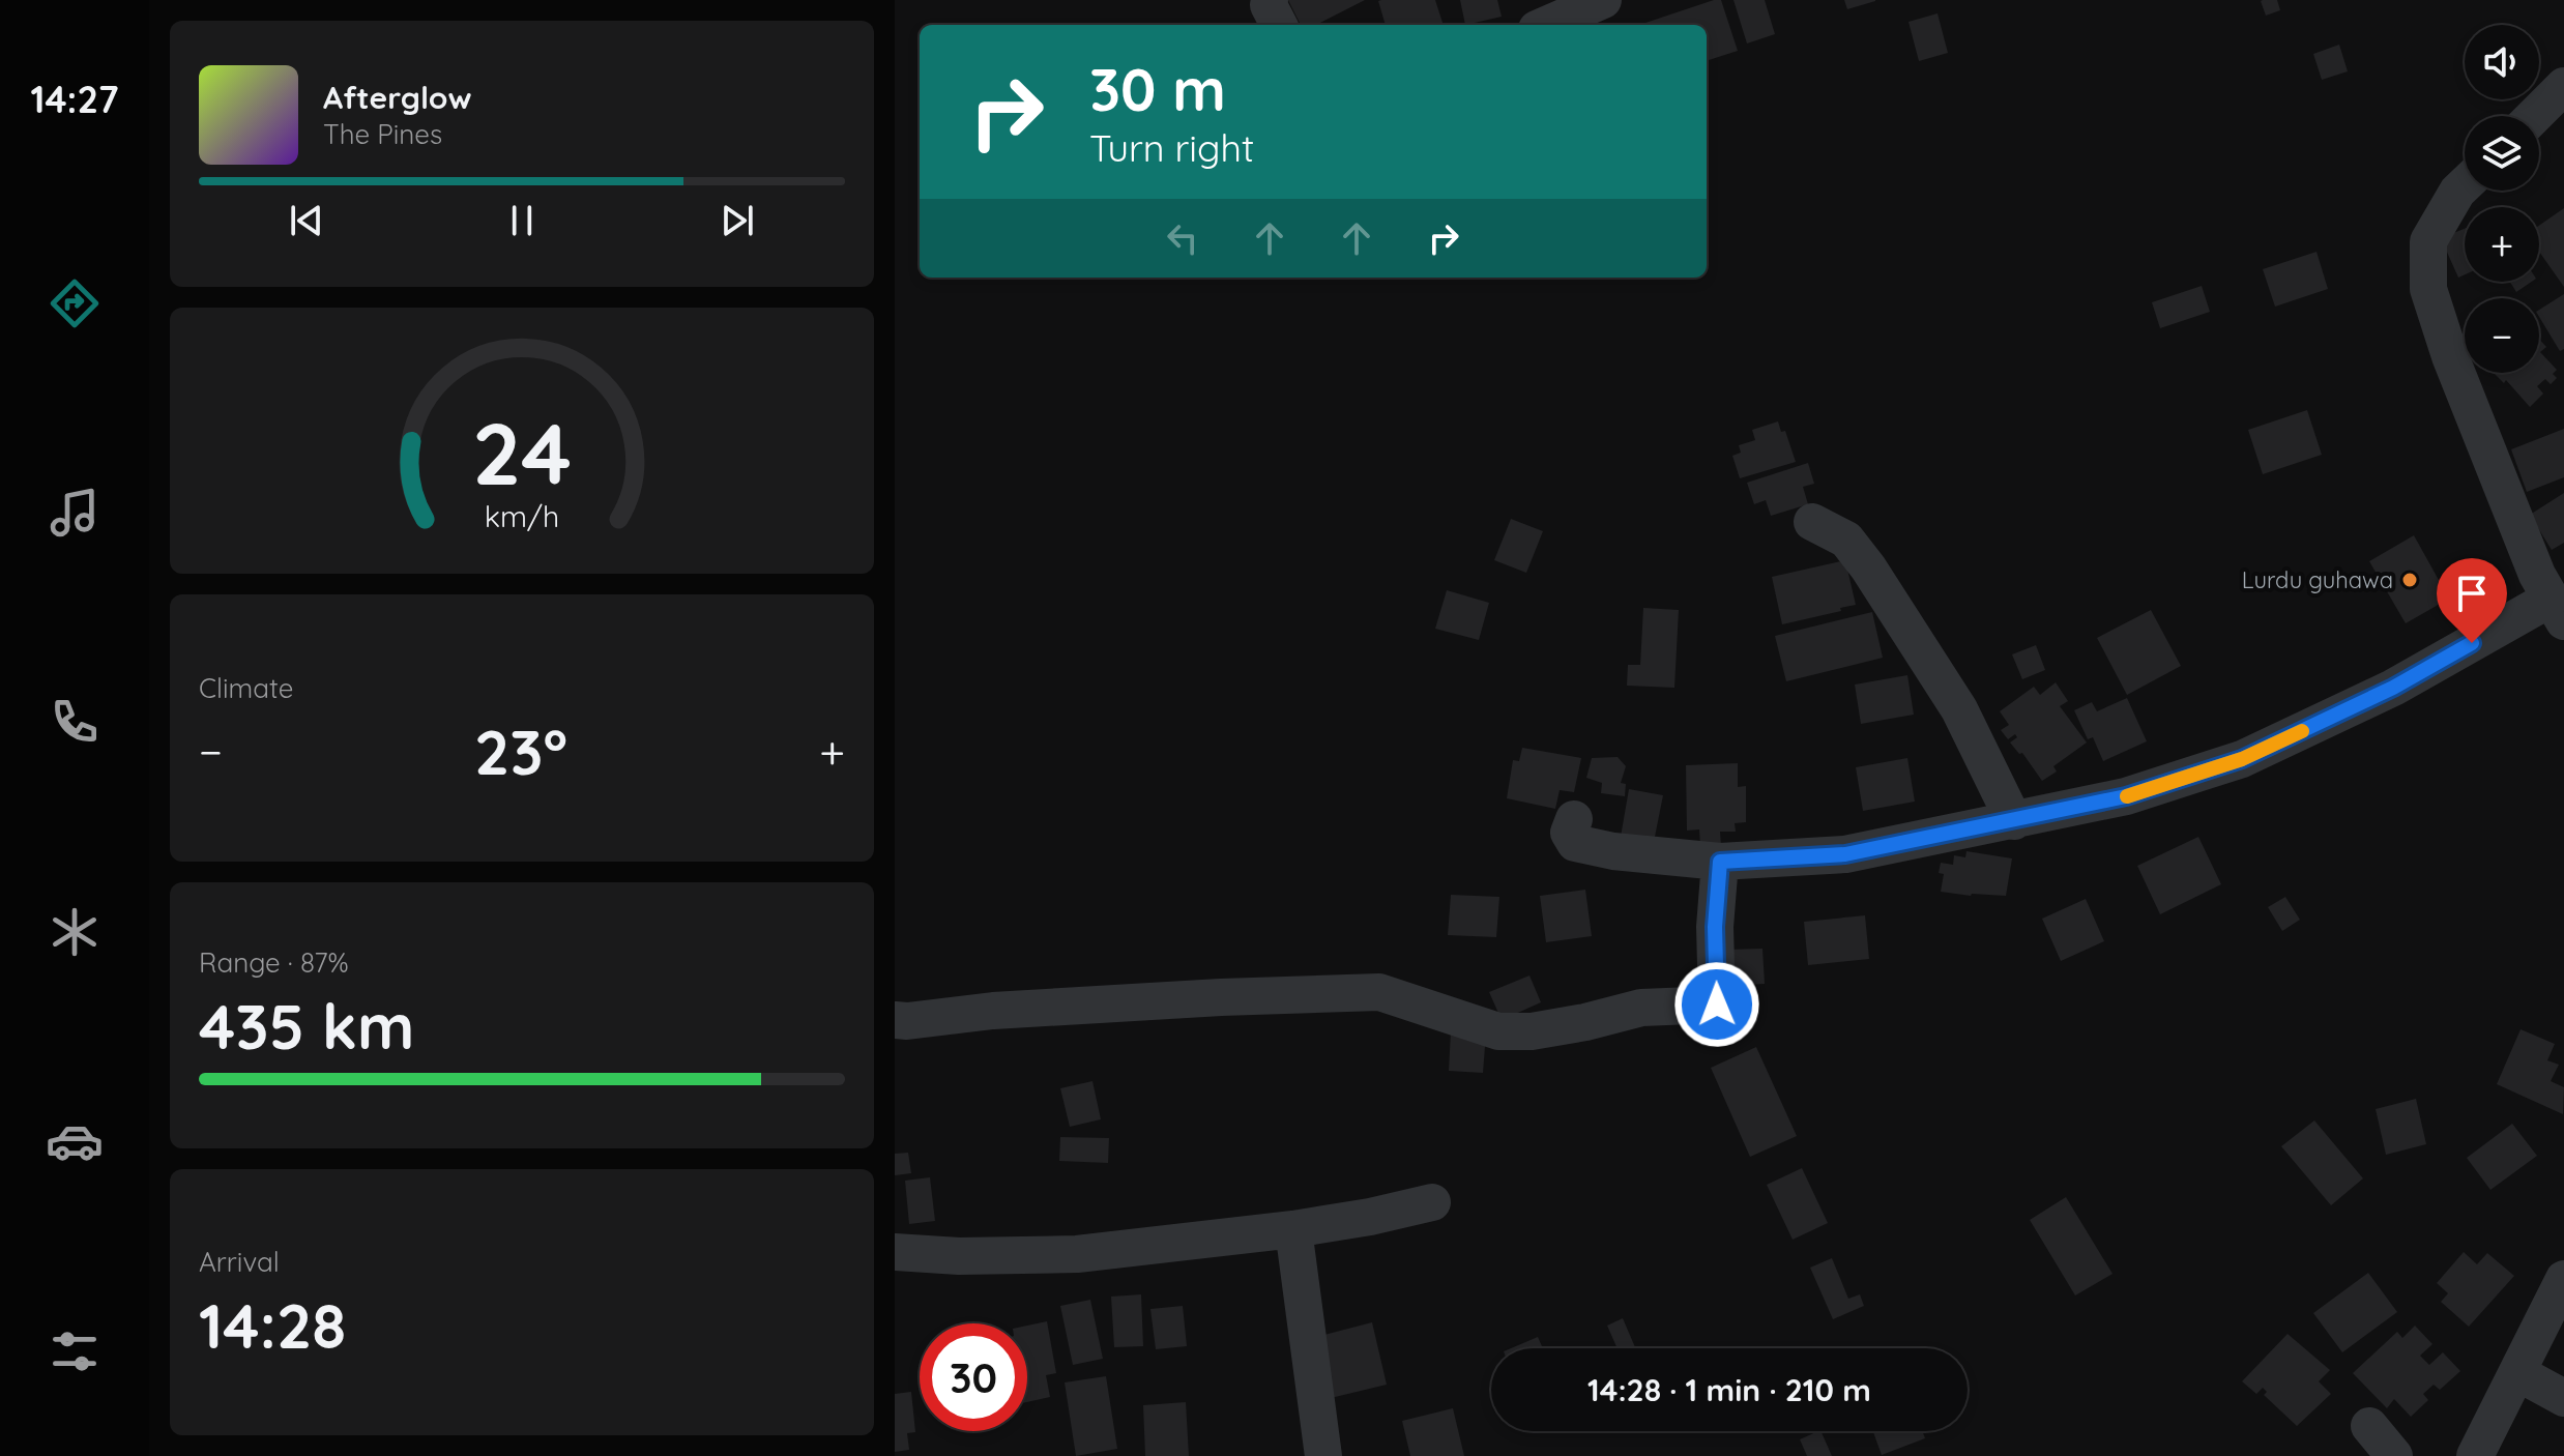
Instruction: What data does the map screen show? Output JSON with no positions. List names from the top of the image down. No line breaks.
{"places":["Lurdu guhawa"],"page":{"tabs":"14:27","map_buttons":["+","−"],"turn":["30 m","Turn right"],"song":["Afterglow","The Pines"],"tile":["Climate",["Range · 87%","435 km"],["Arrival","14:28"]],"heat":["−","23°","+"],"limit":"30","trip":"14:28 · 1 min · 210 m","gauge":["24","km/h"]}}
